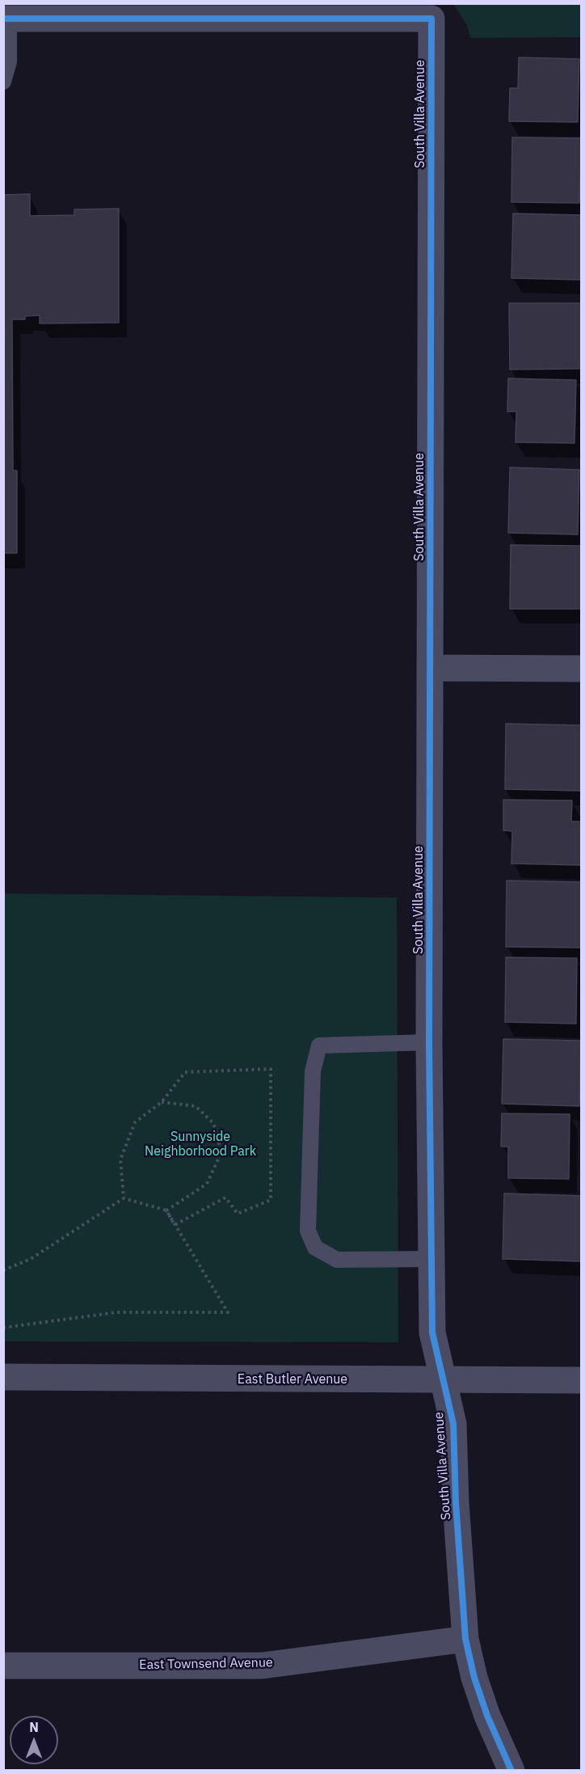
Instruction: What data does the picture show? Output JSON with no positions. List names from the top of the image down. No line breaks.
{"streets":{"street":["South Villa Avenue","East Butler Avenue","East Townsend Avenue"]},"crossings":[["South Villa Avenue","East Butler Avenue"],["South Villa Avenue","East Townsend Avenue"]],"parks":["Sunnyside Neighborhood Park"],"north":"top"}
